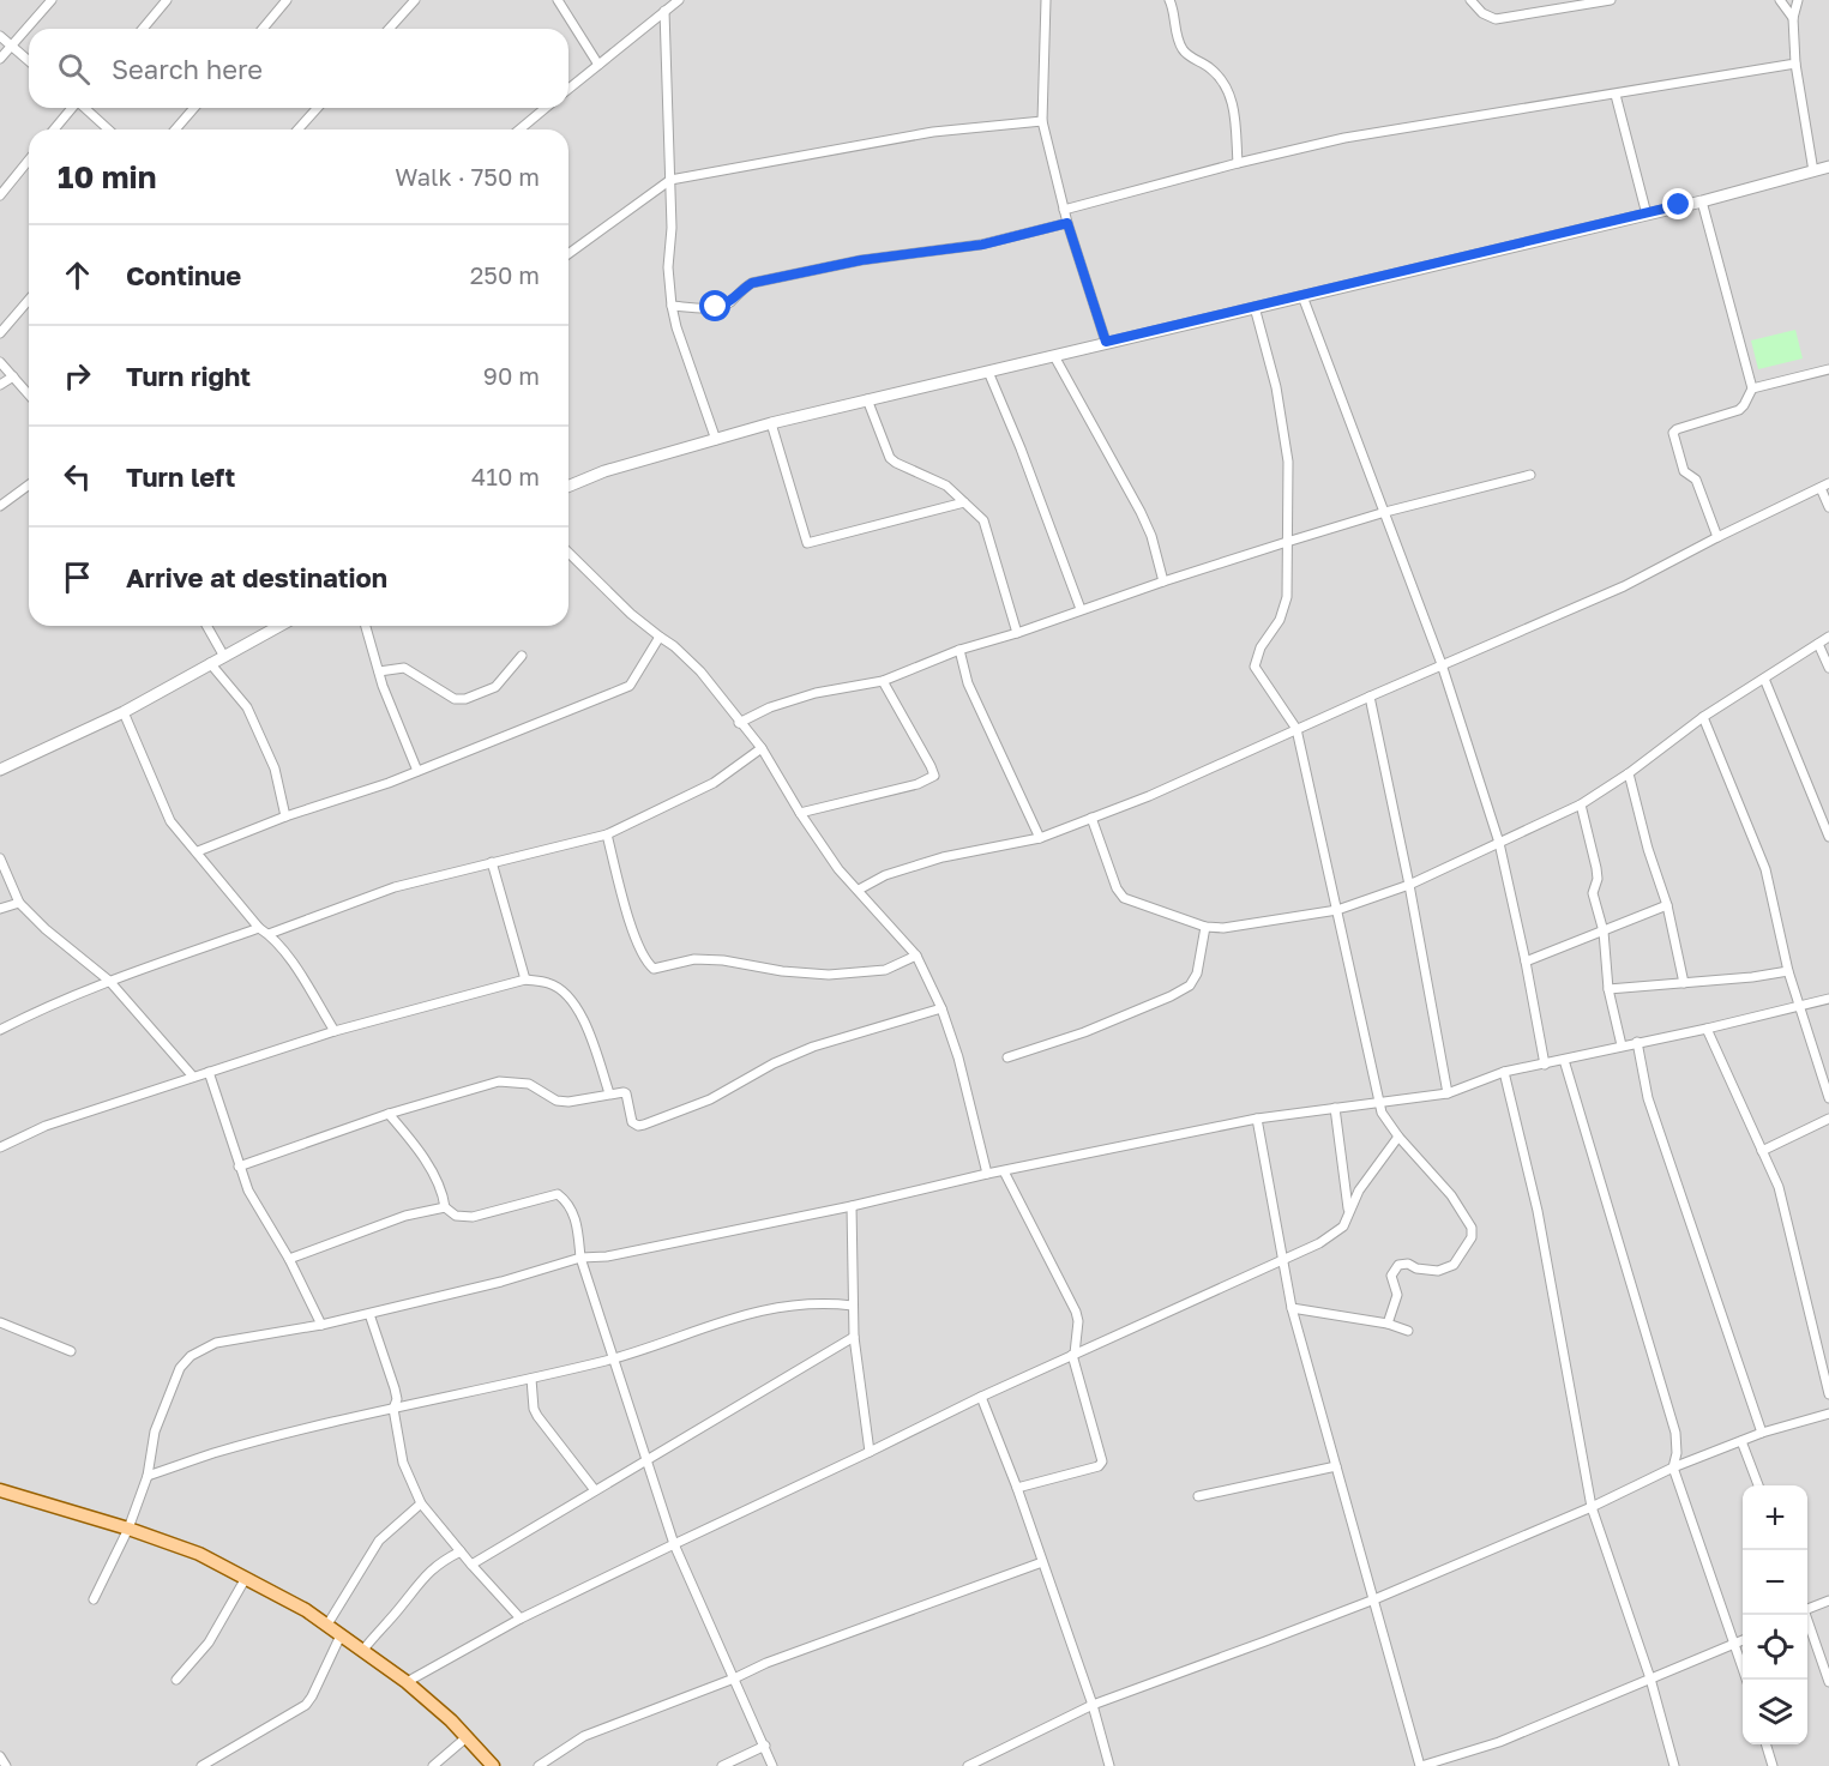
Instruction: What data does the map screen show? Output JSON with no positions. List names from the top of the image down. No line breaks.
{"page":{"search":"Search here","heading":["10 min","Walk · 750 m"],"list":[["Continue","250 m"],["Turn right","90 m"],["Turn left","410 m"],"Arrive at destination"],"map_buttons":["+","−"]}}
